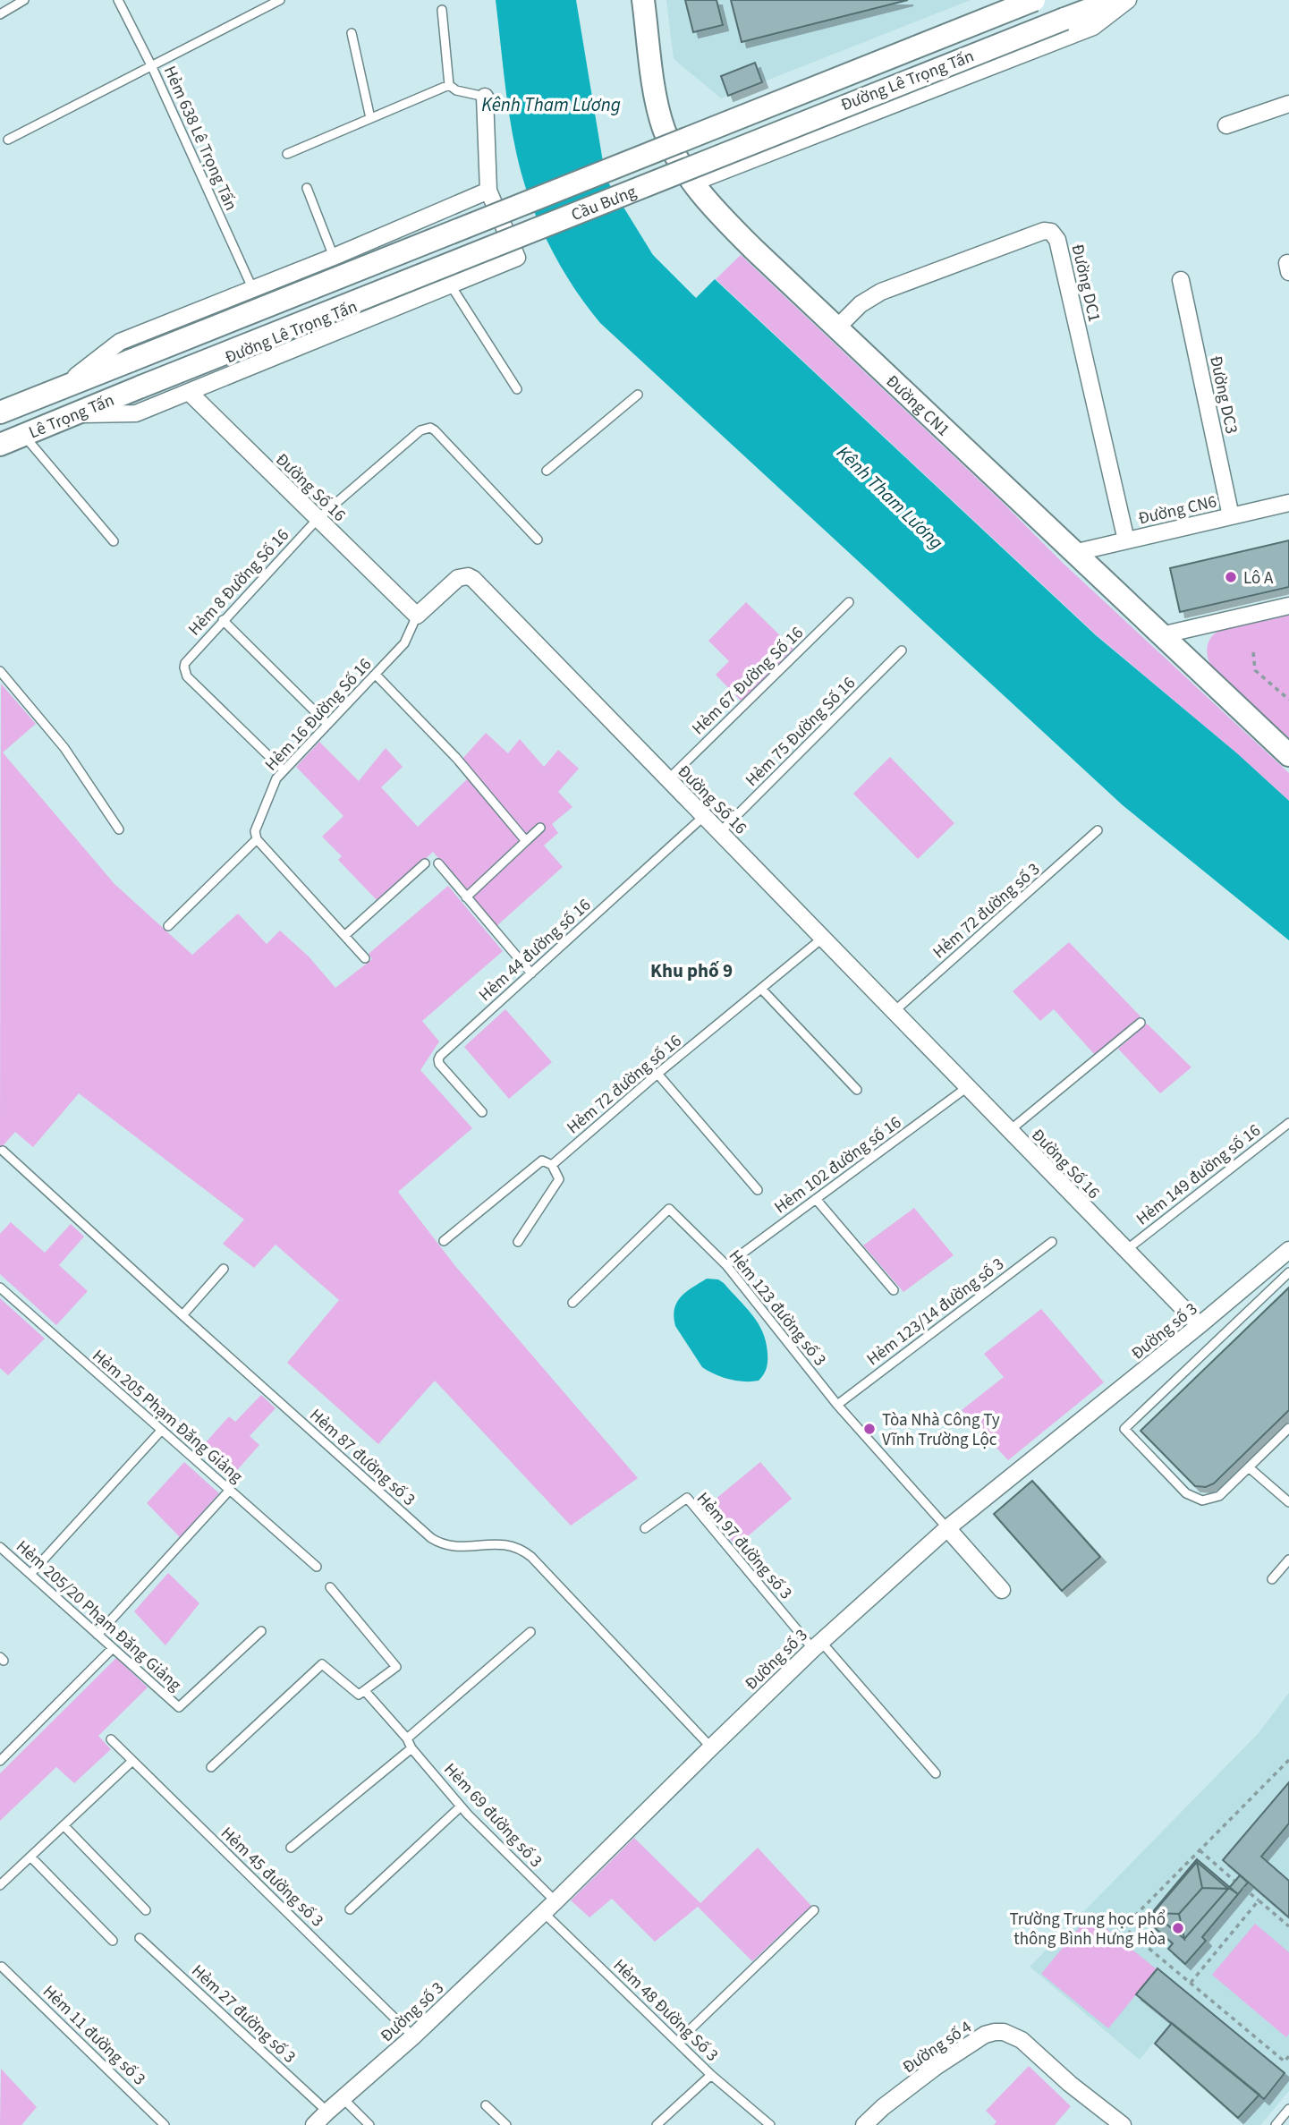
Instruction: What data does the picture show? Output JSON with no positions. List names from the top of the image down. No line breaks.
{"streets":{"main road":["Cầu Bưng","Đường CN1","Lê Trọng Tấn"],"street":["Đường Lê Trọng Tấn","Đường DC1","Đường DC3","Đường Số 16","Đường CN6","Đường số 3","Đường số 4"],"lane":["Hẻm 638 Lê Trọng Tấn","Hẻm 8 Đường Số 16","Hẻm 67 Đường Số 16","Hẻm 16 Đường Số 16","Hẻm 75 Đường Số 16","Hẻm 72 đường số 3","Hẻm 44 đường số 16","Hẻm 72 đường số 16","Hẻm 102 đường số 16","Hẻm 149 đường số 16","Hẻm 123 đường số 3","Hẻm 123/14 đường số 3","Hẻm 205 Phạm Đăng Giảng","Hẻm 87 đường số 3","Hẻm 97 đường số 3","Hẻm 205/20 Phạm Đăng Giảng","Hẻm 69 đường số 3","Hẻm 45 đường số 3","Hẻm 48 Đường Số 3","Hẻm 27 đường số 3","Hẻm 11 đường số 3"]},"crossings":[["Đường Lê Trọng Tấn","Đường CN1"],["Đường Lê Trọng Tấn","Lê Trọng Tấn"],["Đường Lê Trọng Tấn","Đường Số 16"],["Cầu Bưng","Lê Trọng Tấn"],["Đường DC1","Đường CN1"],["Đường DC1","Đường CN6"],["Đường DC3","Đường CN6"],["Đường CN1","Đường CN6"],["Đường Số 16","Hẻm 8 Đường Số 16"],["Đường Số 16","Hẻm 67 Đường Số 16"],["Đường Số 16","Hẻm 16 Đường Số 16"],["Đường Số 16","Hẻm 75 Đường Số 16"],["Đường Số 16","Hẻm 72 đường số 3"],["Đường Số 16","Hẻm 44 đường số 16"],["Đường Số 16","Hẻm 72 đường số 16"],["Đường Số 16","Hẻm 102 đường số 16"],["Đường Số 16","Hẻm 149 đường số 16"],["Đường Số 16","Đường số 3"],["Hẻm 8 Đường Số 16","Hẻm 16 Đường Số 16"],["Hẻm 102 đường số 16","Hẻm 123 đường số 3"],["Hẻm 123 đường số 3","Hẻm 123/14 đường số 3"],["Hẻm 123 đường số 3","Đường số 3"],["Đường số 3","Hẻm 87 đường số 3"],["Đường số 3","Hẻm 97 đường số 3"],["Đường số 3","Hẻm 69 đường số 3"],["Đường số 3","Hẻm 45 đường số 3"],["Đường số 3","Hẻm 48 Đường Số 3"],["Đường số 3","Hẻm 27 đường số 3"],["Hẻm 69 đường số 3","Hẻm 48 Đường Số 3"]],"districts":["Khu phố 9"],"water":["Kênh Tham Lương"],"places":["Lô A","Tòa Nhà Công Ty Vĩnh Trường Lộc","Trường Trung học phổ thông Bình Hưng Hòa"]}
